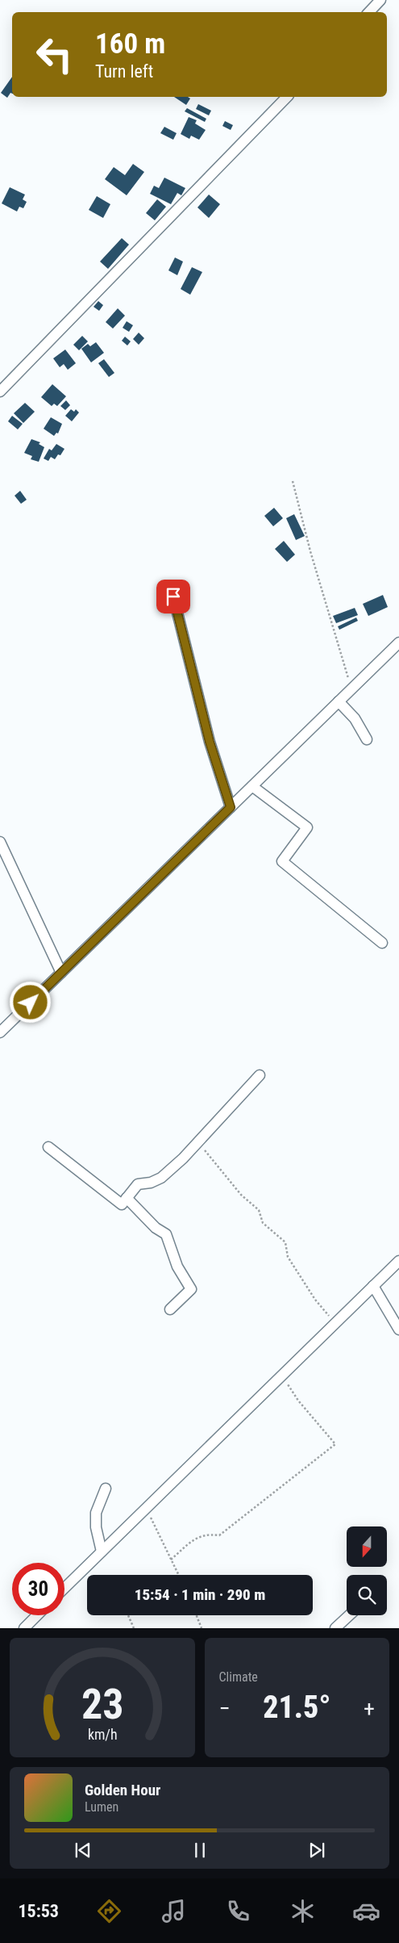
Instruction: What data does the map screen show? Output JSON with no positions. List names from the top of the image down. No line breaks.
{"north":"bottom","page":{"turn":["160 m","Turn left"],"limit":"30","trip":"15:54 · 1 min · 290 m","tile":"Climate","heat":["−","21.5°","+"],"song":["Golden Hour","Lumen"],"tabs":"15:53","gauge":["23","km/h"]}}
